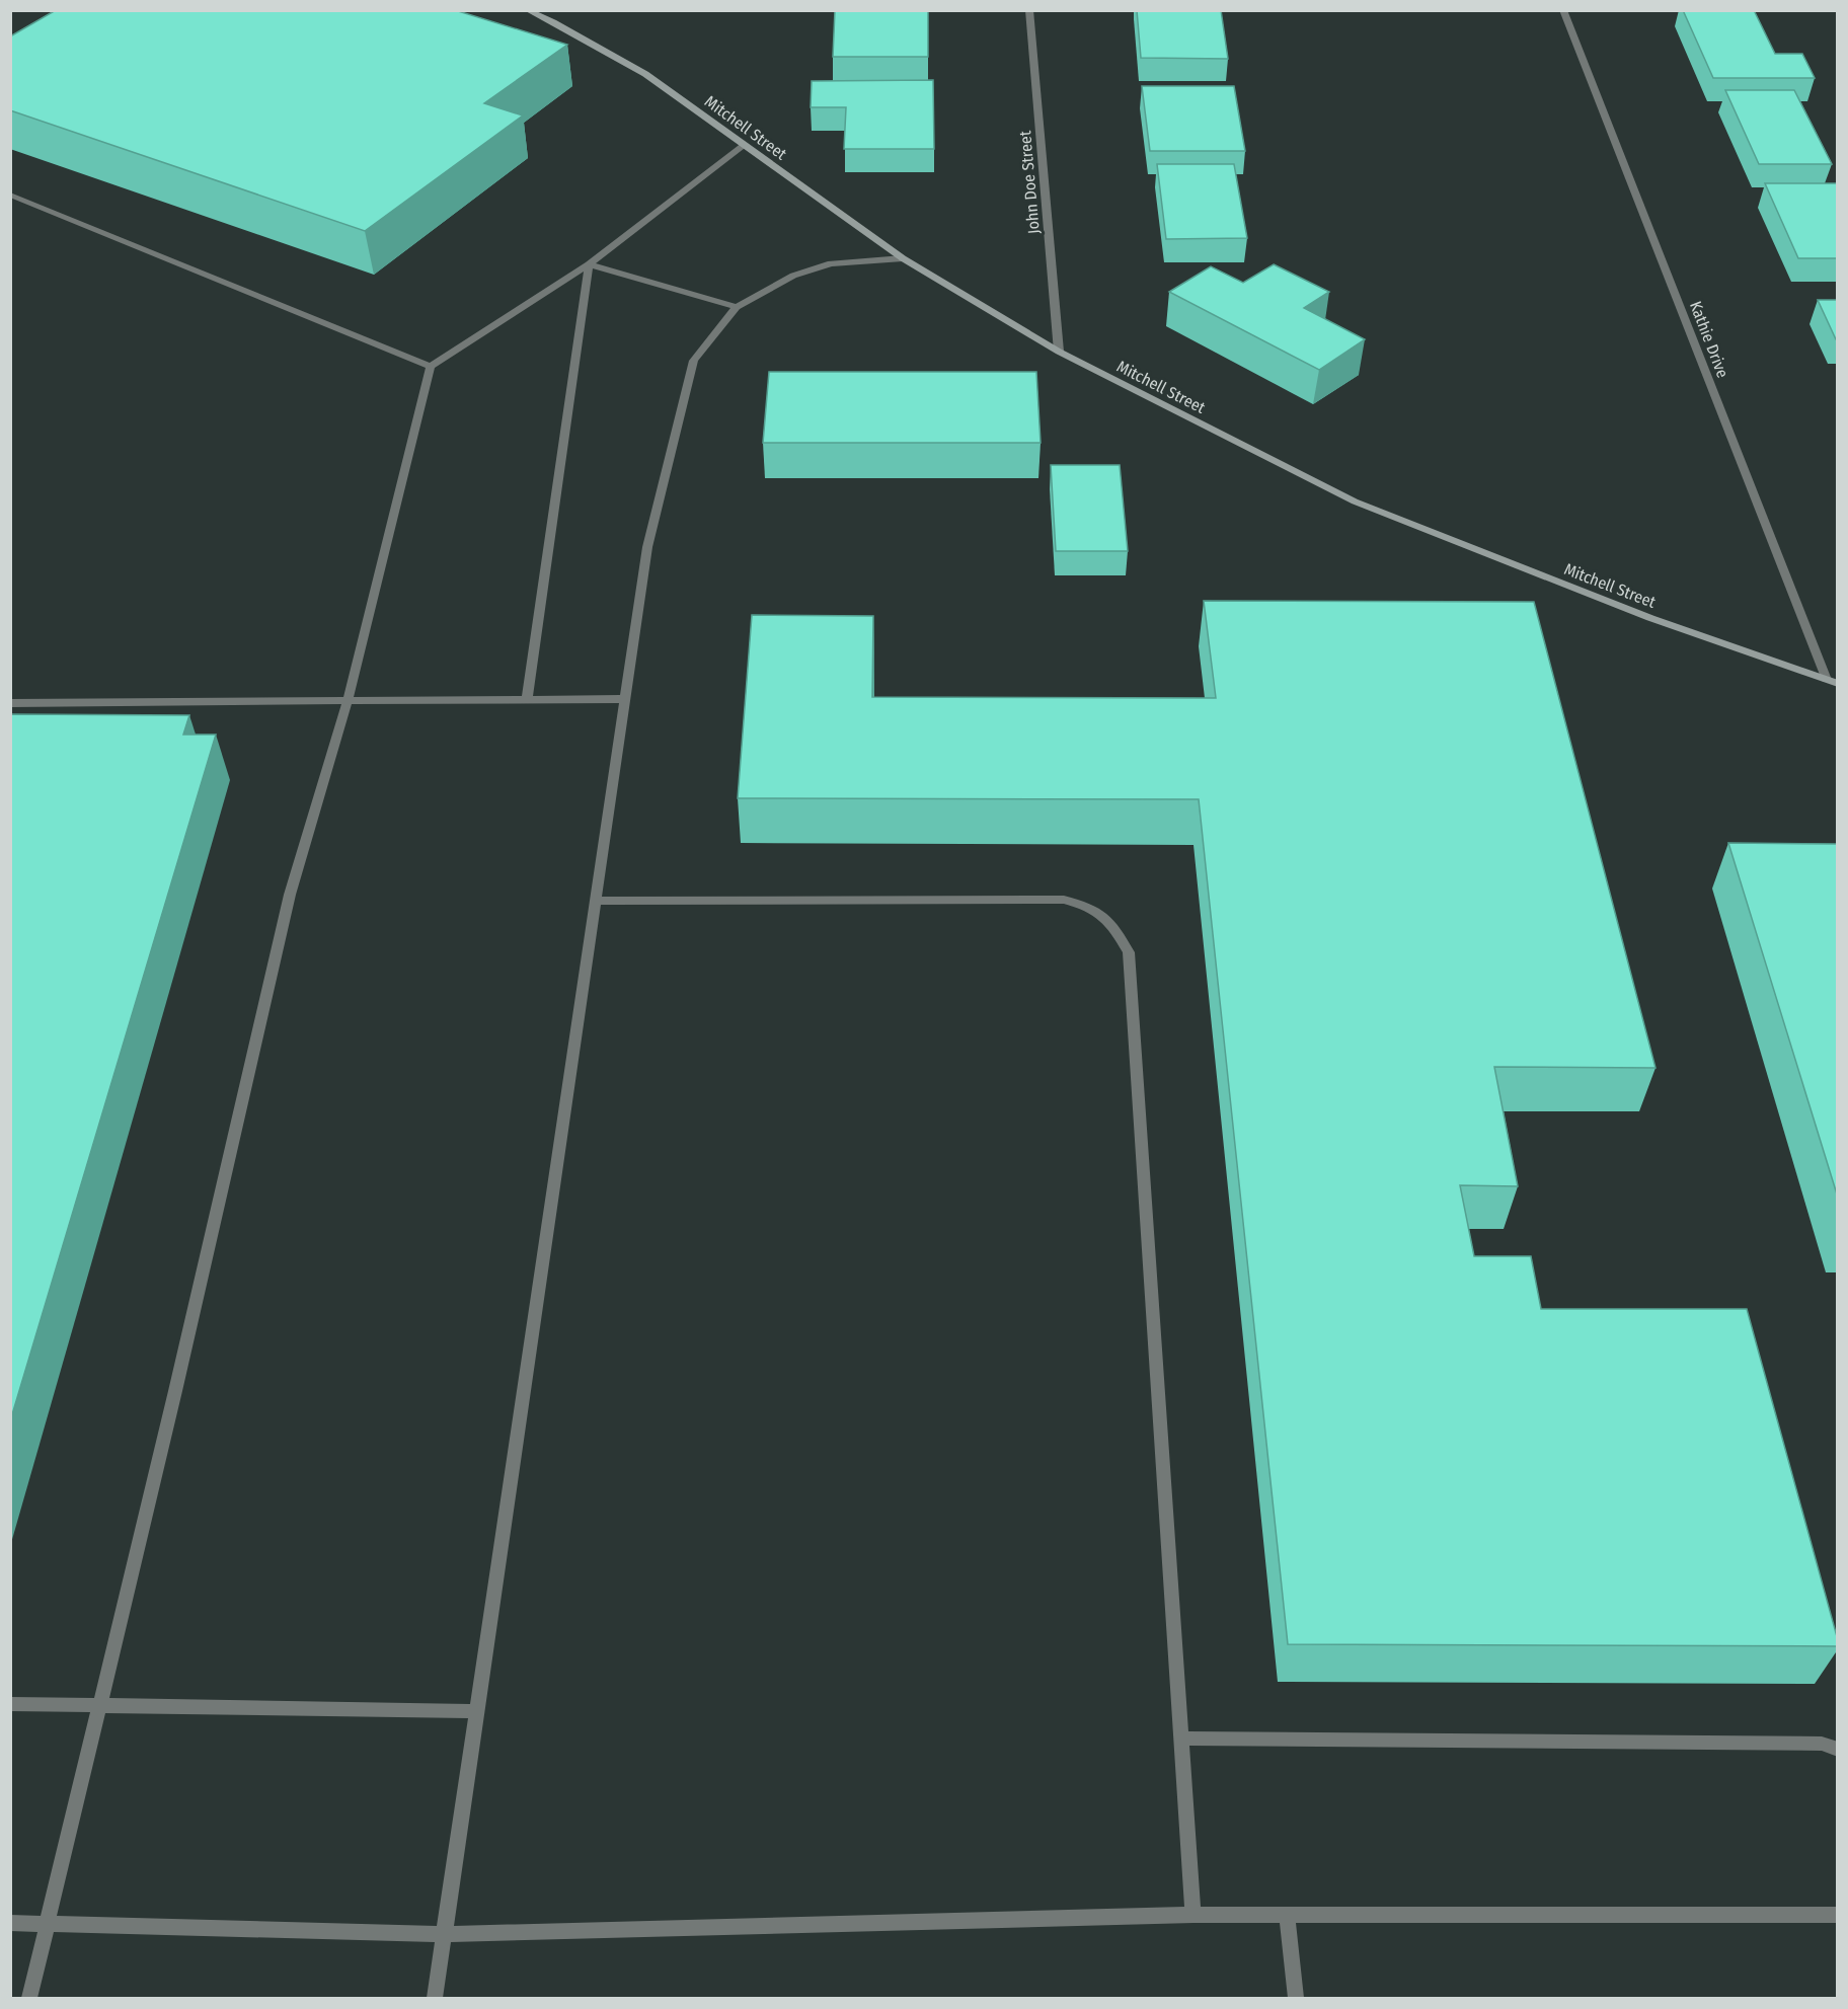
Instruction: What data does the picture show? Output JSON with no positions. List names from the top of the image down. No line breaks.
{"streets":{"street":["Mitchell Street","John Doe Street","Kathie Drive"]},"crossings":[["Mitchell Street","John Doe Street"],["Mitchell Street","Kathie Drive"]]}
